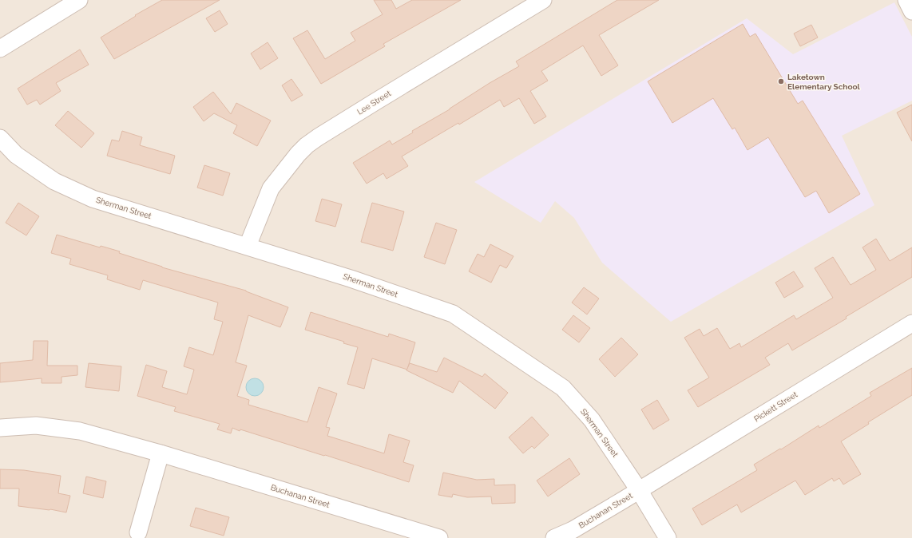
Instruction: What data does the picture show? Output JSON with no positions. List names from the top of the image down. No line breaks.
{"streets":{"street":["Lee Street","Sherman Street","Pickett Street","Buchanan Street"]},"crossings":[["Lee Street","Sherman Street"],["Sherman Street","Pickett Street"],["Sherman Street","Buchanan Street"],["Pickett Street","Buchanan Street"]],"places":["Laketown Elementary School"]}
